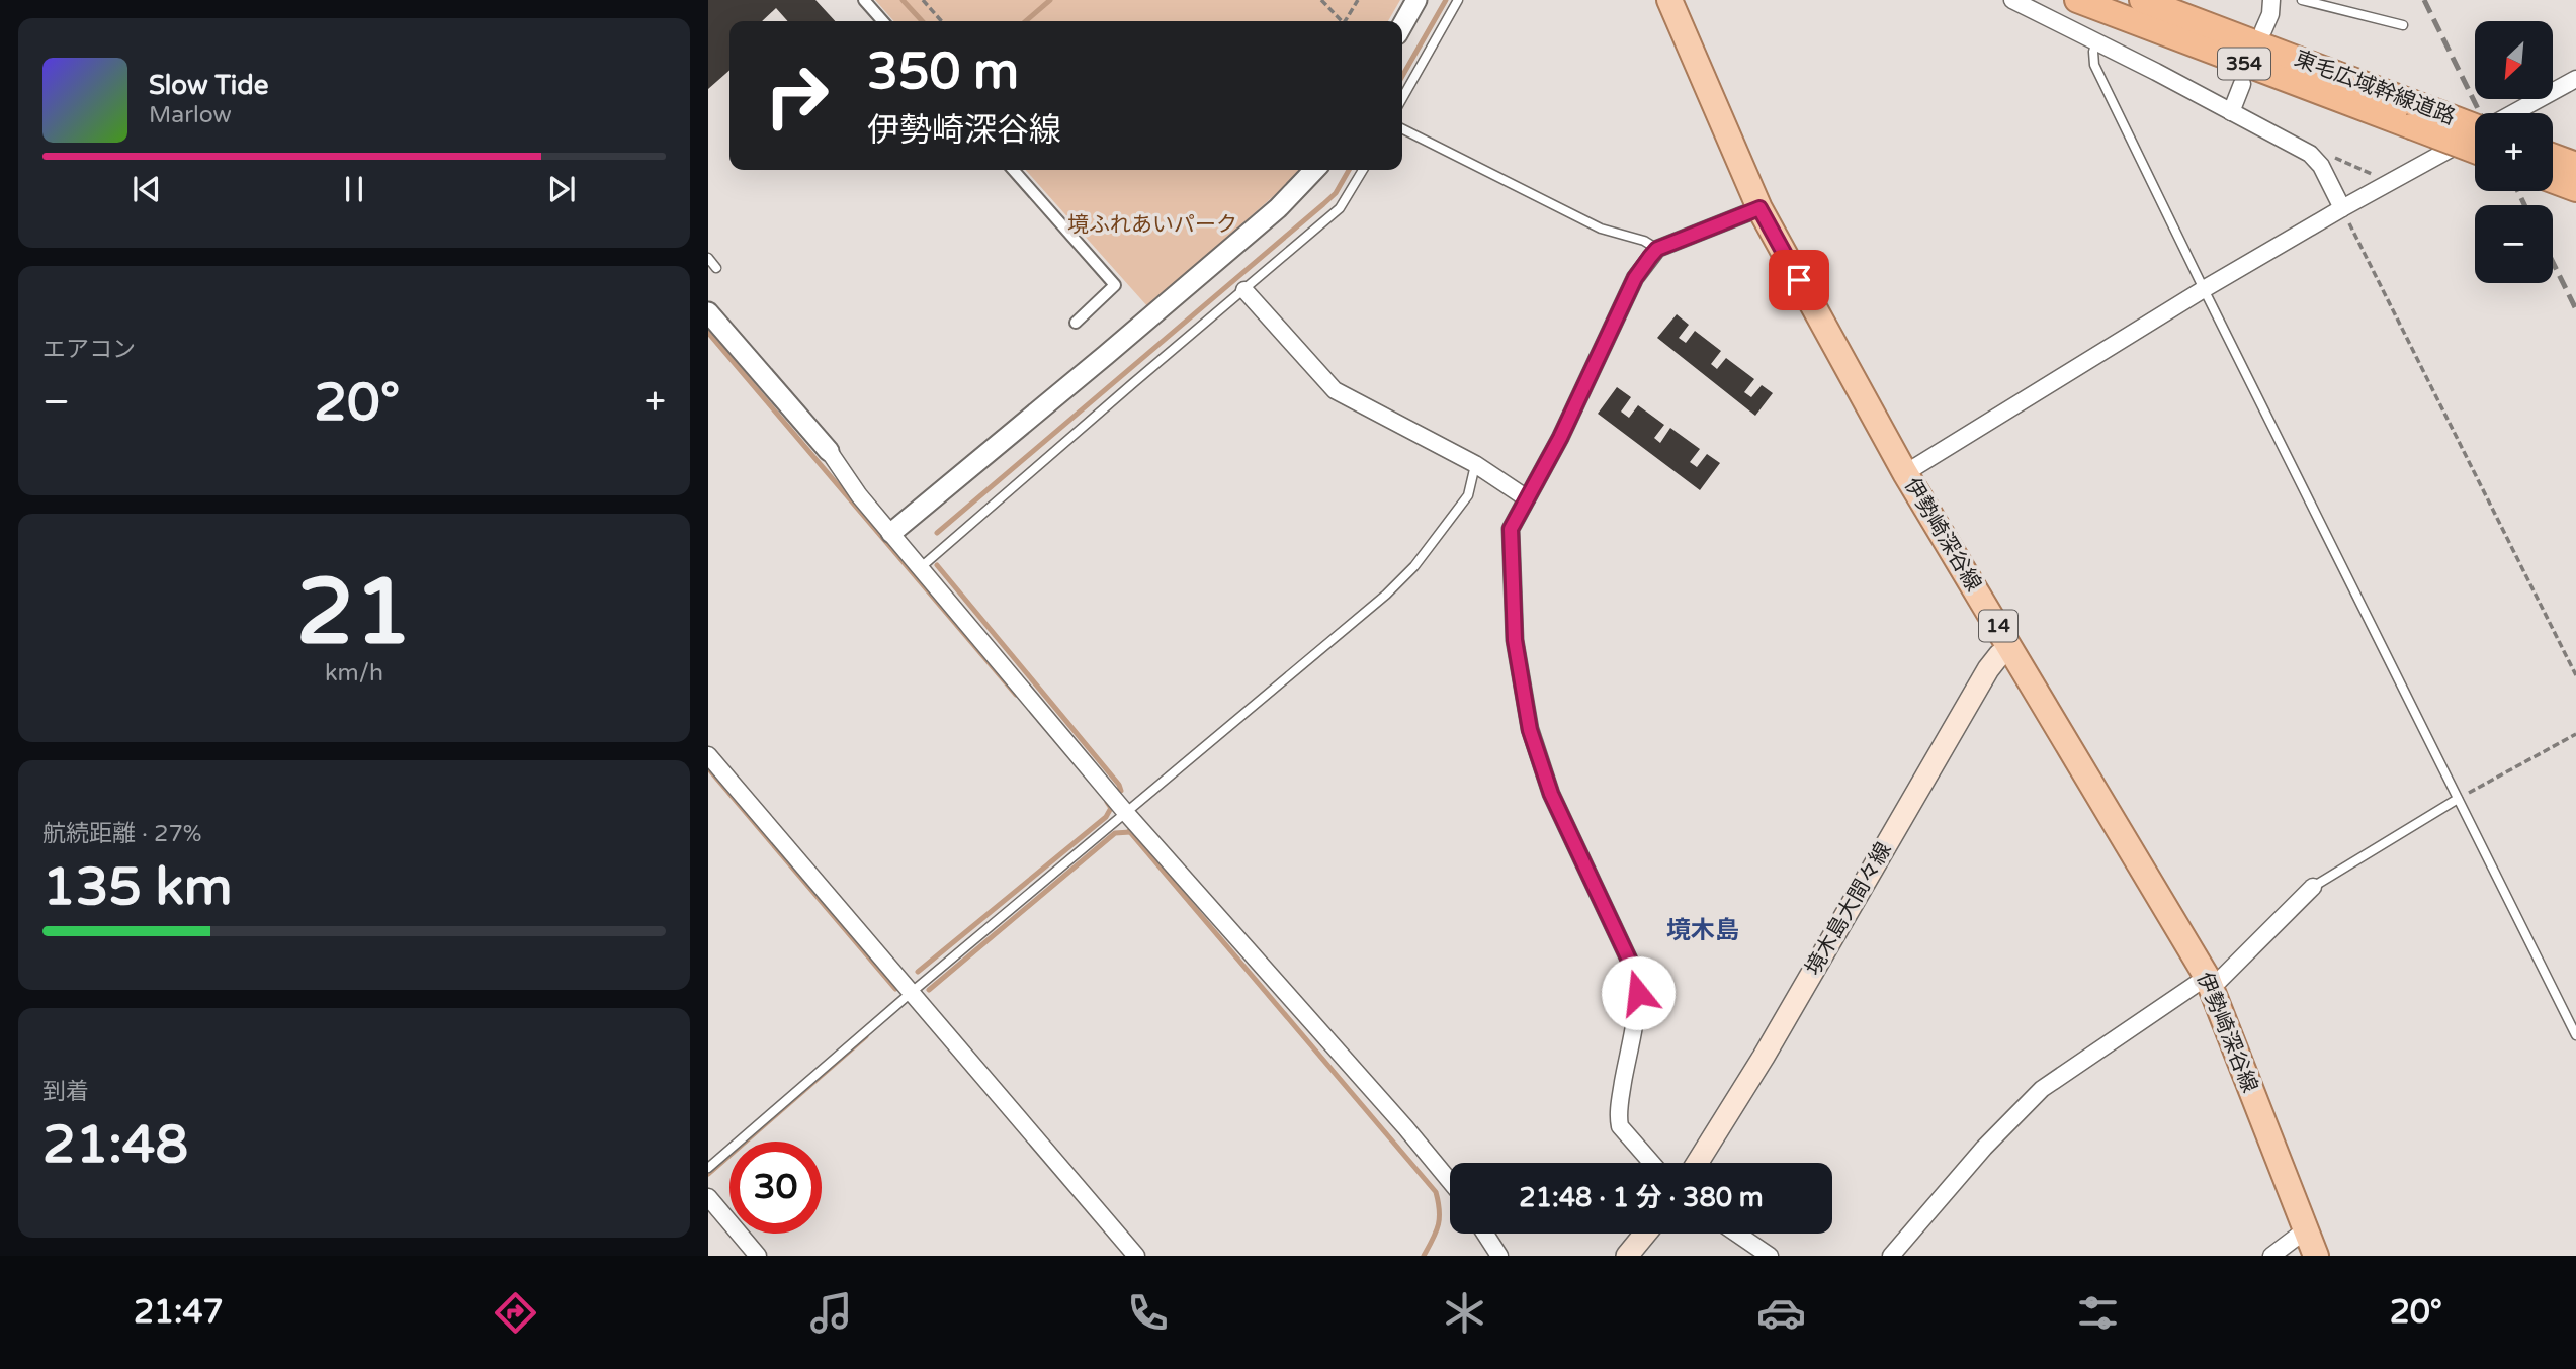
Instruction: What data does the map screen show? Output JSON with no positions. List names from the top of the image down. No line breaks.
{"streets":{"highway":["354","東毛広域幹線道路"],"main road":["伊勢崎深谷線","14","境木島大間々線"]},"crossings":[["伊勢崎深谷線","境木島大間々線"]],"districts":["境木島"],"parks":["境ふれあいパーク"],"north":"bottom left","page":{"map_buttons":["+","−"],"turn":["350 m","伊勢崎深谷線"],"song":["Slow Tide","Marlow"],"tile":["エアコン",["21","km/h"],["航続距離 · 27%","135 km"],["到着","21:48"]],"heat":["−","20°","+"],"limit":"30","trip":"21:48 · 1 分 · 380 m","tabs":["21:47","20°"]}}
